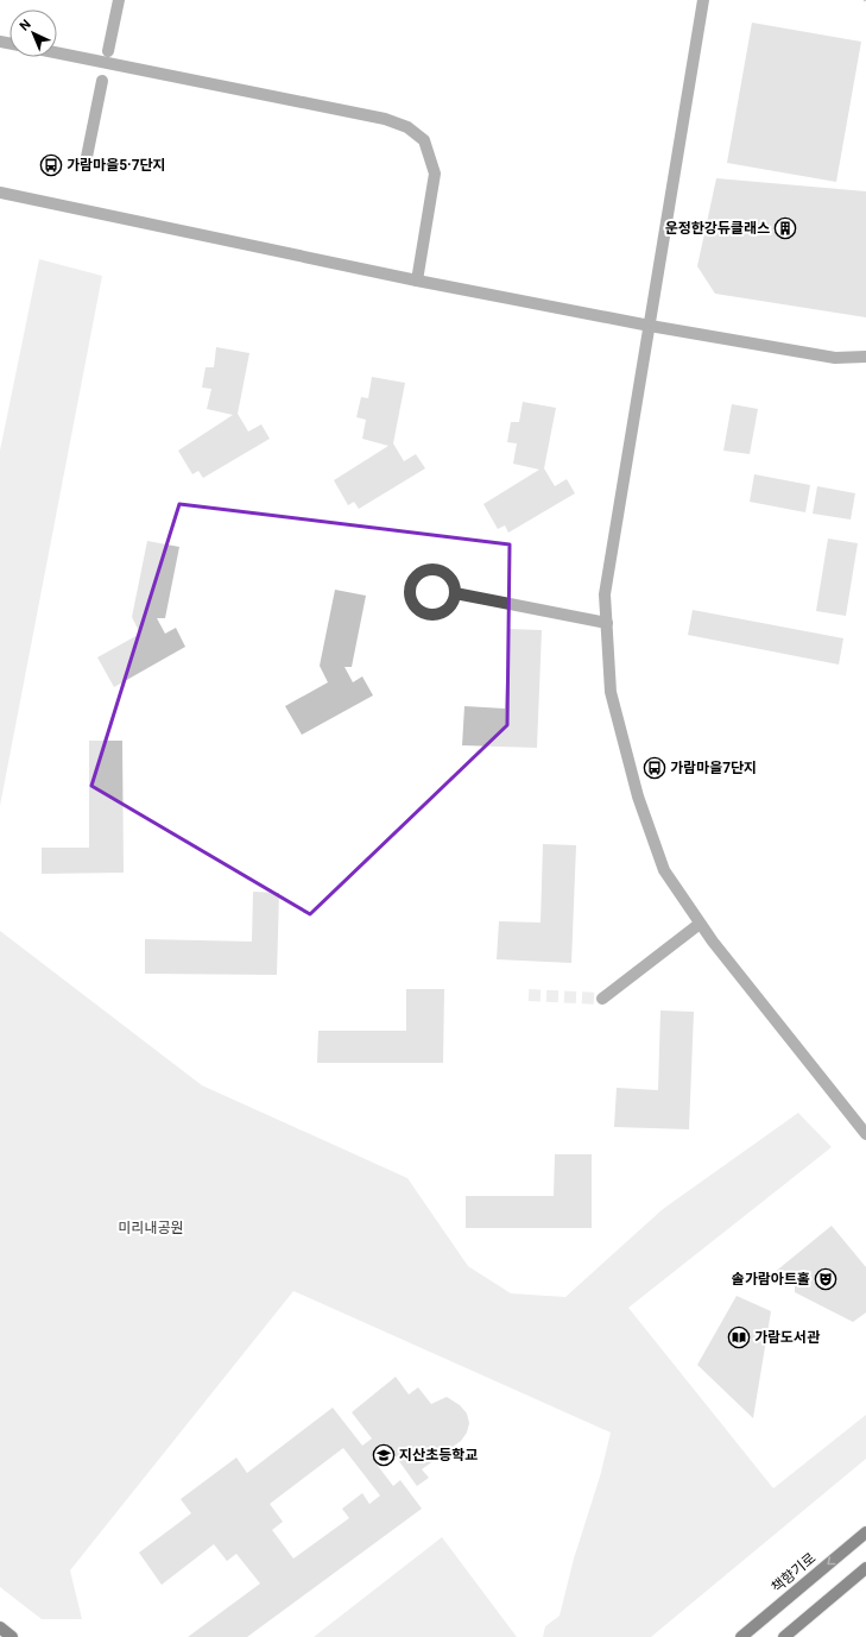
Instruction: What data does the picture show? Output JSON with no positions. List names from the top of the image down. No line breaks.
{"streets":{"main road":["책향기로"]},"parks":["미리내공원"],"places":{"bus stop":["가람마을5·7단지","가람마을7단지"],"building":["운정한강듀클래스"],"theatre":["솔가람아트홀"],"library":["가람도서관"],"school or university":["지산초등학교"]},"north":"top left"}
